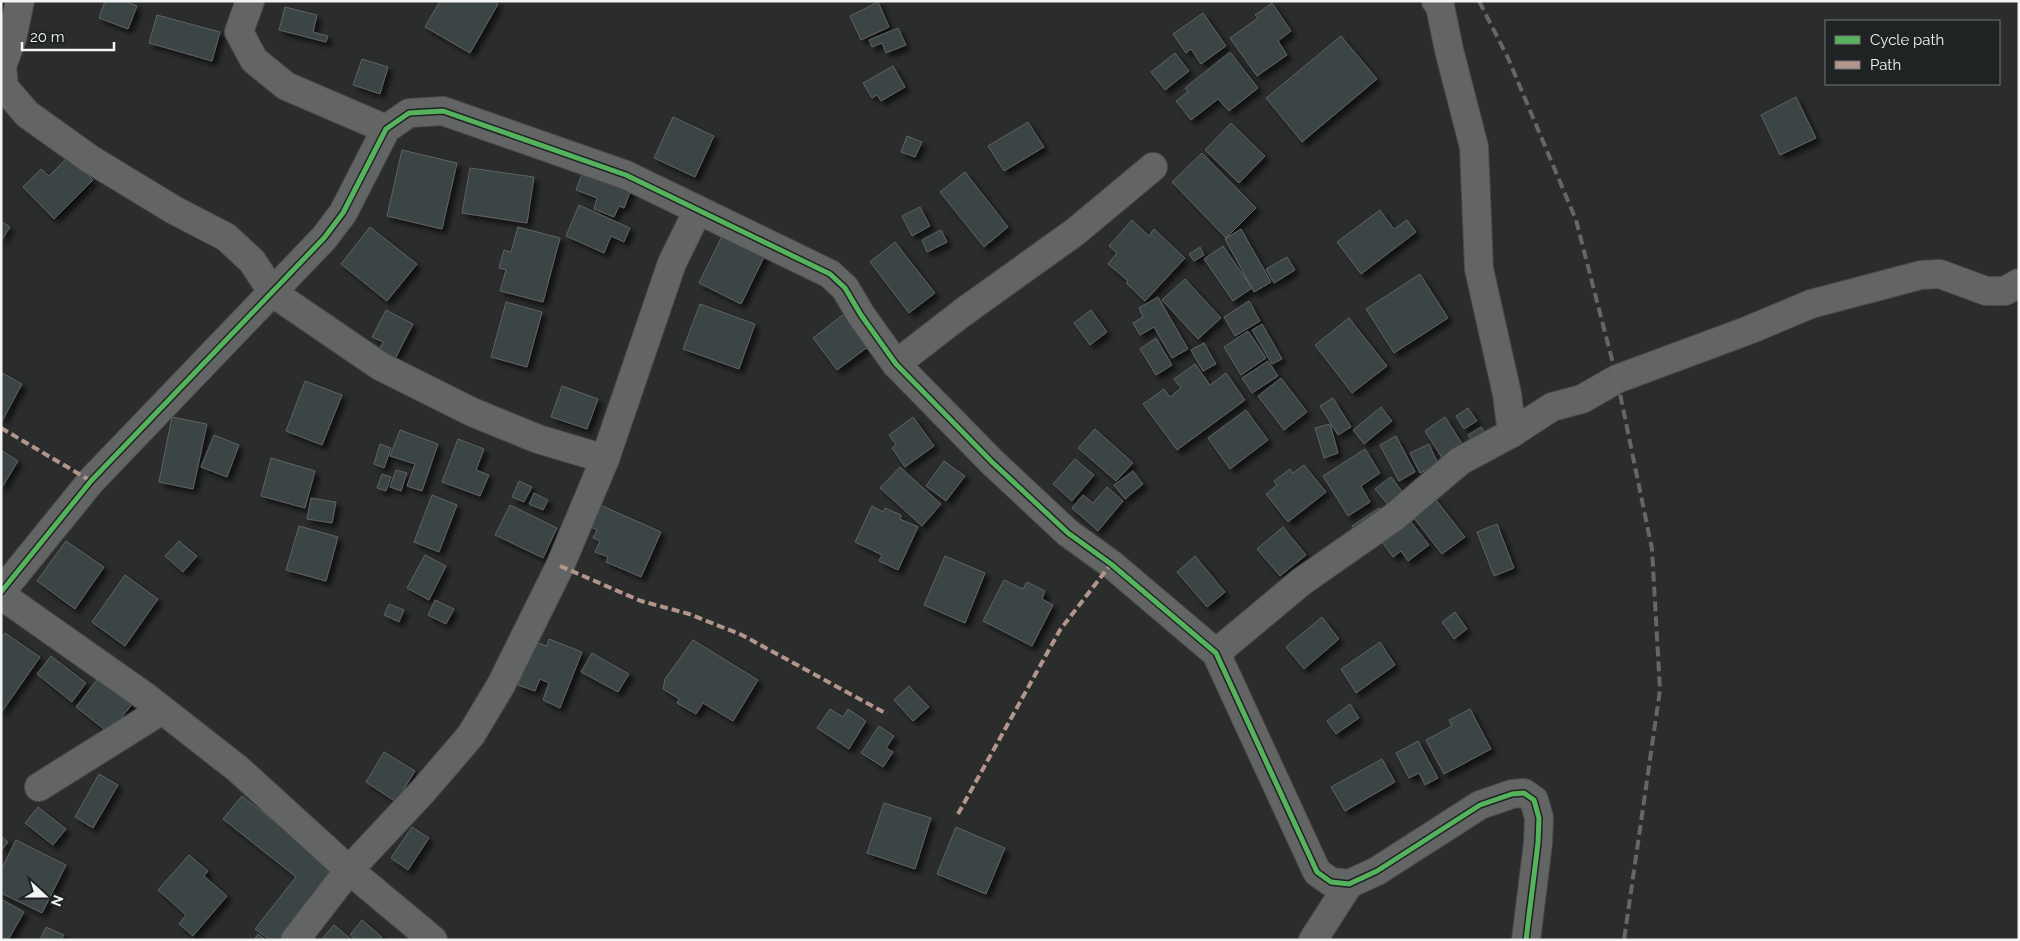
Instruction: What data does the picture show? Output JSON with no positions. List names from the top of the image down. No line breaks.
{"legend":["Cycle path","Path"],"scale_bar":"20 m","north":"right"}
